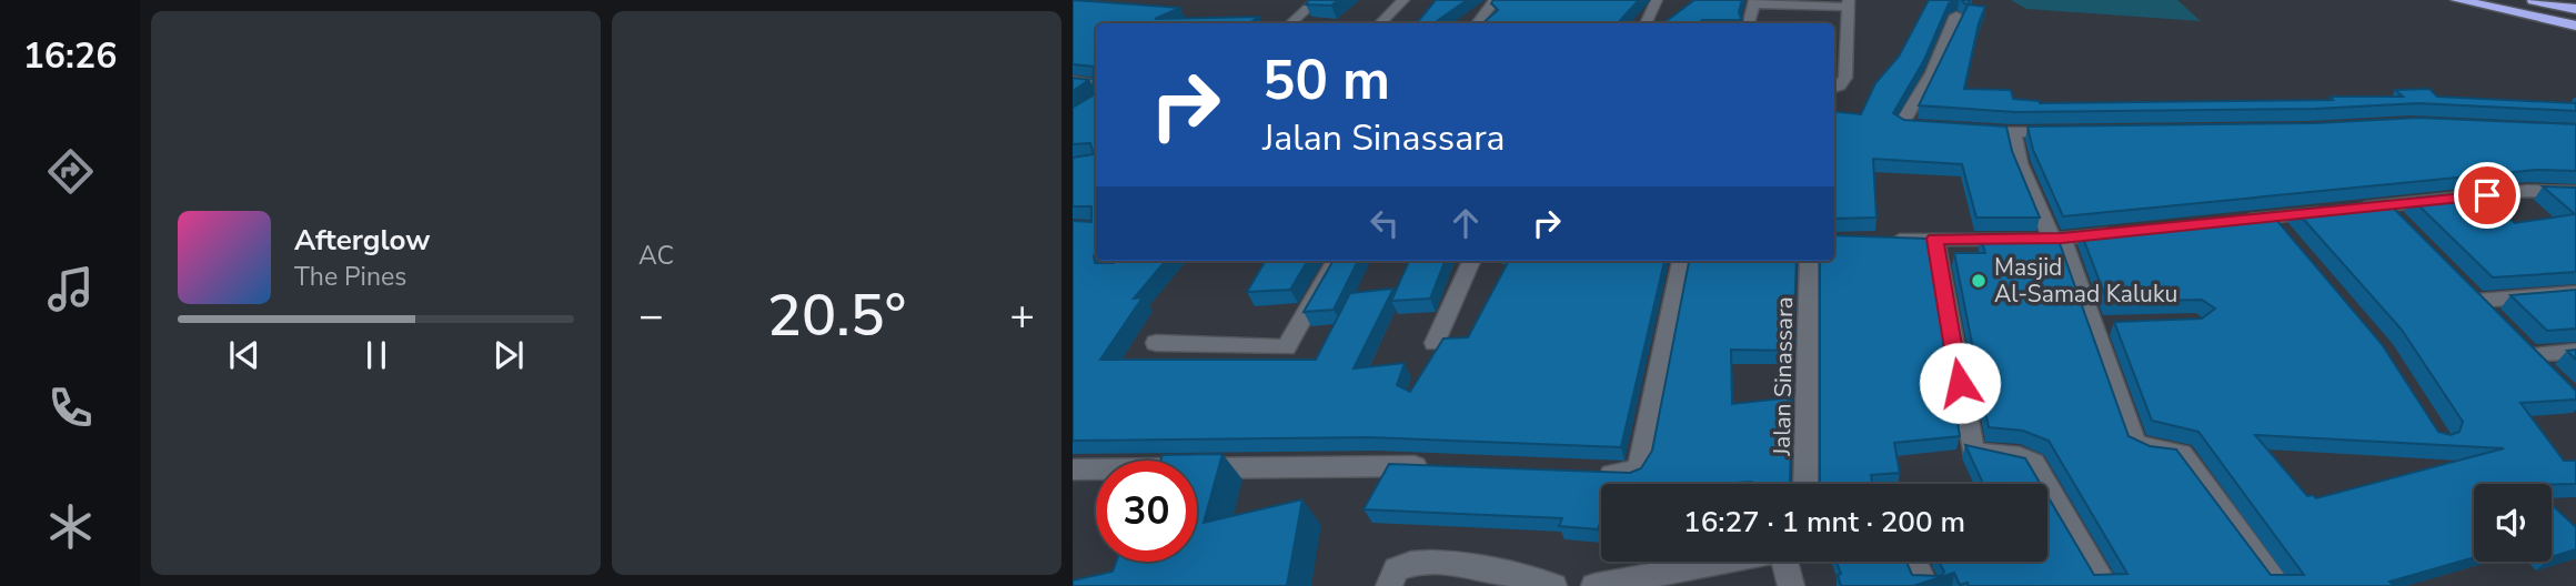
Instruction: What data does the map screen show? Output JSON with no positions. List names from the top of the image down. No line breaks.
{"streets":{"street":["Jalan Sinassara"]},"places":["Masjid Al-Samad Kaluku"],"page":{"tabs":"16:26","tile":"AC","turn":["50 m","Jalan Sinassara"],"song":["Afterglow","The Pines"],"heat":["−","20.5°","+"],"limit":"30","trip":"16:27 · 1 mnt · 200 m"}}
